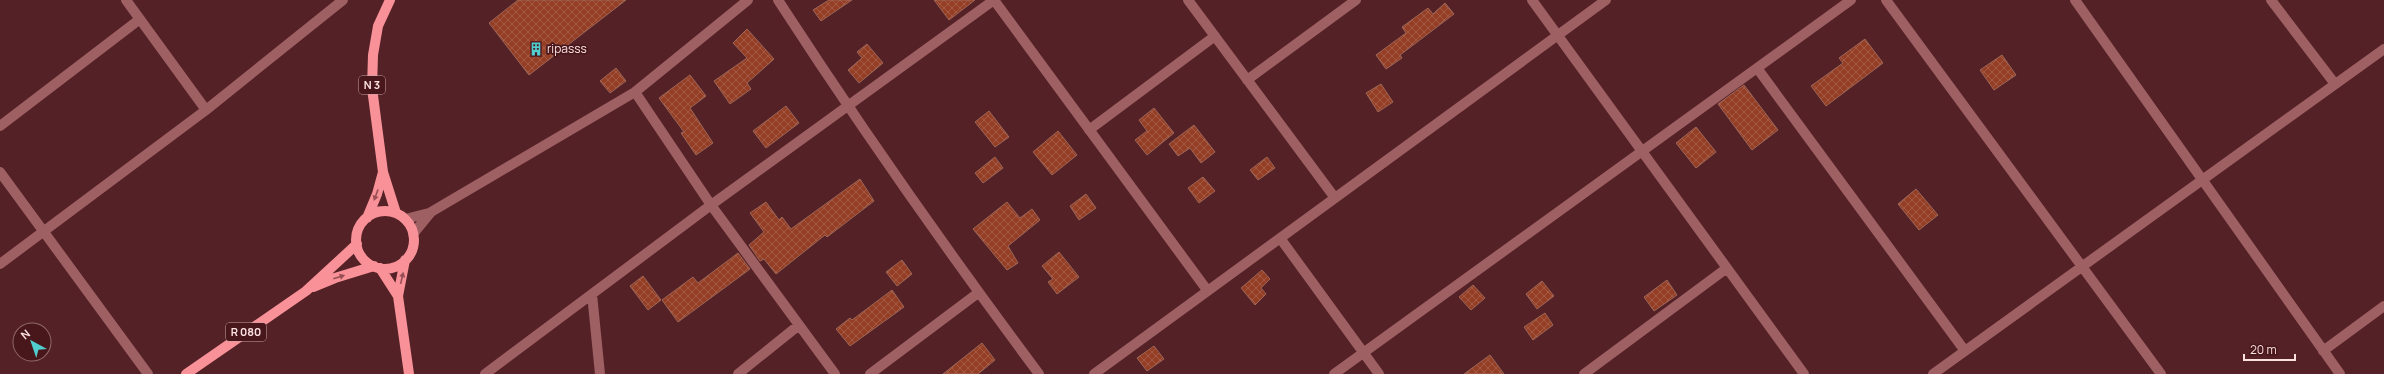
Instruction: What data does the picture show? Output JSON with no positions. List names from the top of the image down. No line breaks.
{"streets":{"main road":["N 3","R 080"]},"places":{"building":["ripasss"]},"scale_bar":"20 m","north":"top left"}
